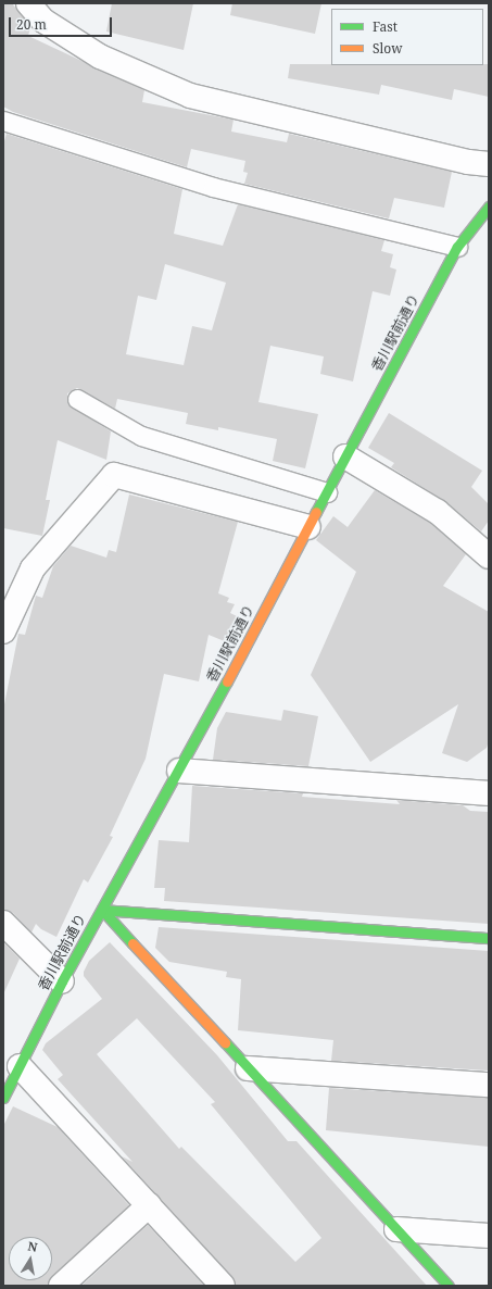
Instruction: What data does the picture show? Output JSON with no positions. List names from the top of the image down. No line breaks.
{"streets":{"street":["香川駅前通り"]},"legend":["Fast","Slow"],"scale_bar":"20 m","north":"top"}
